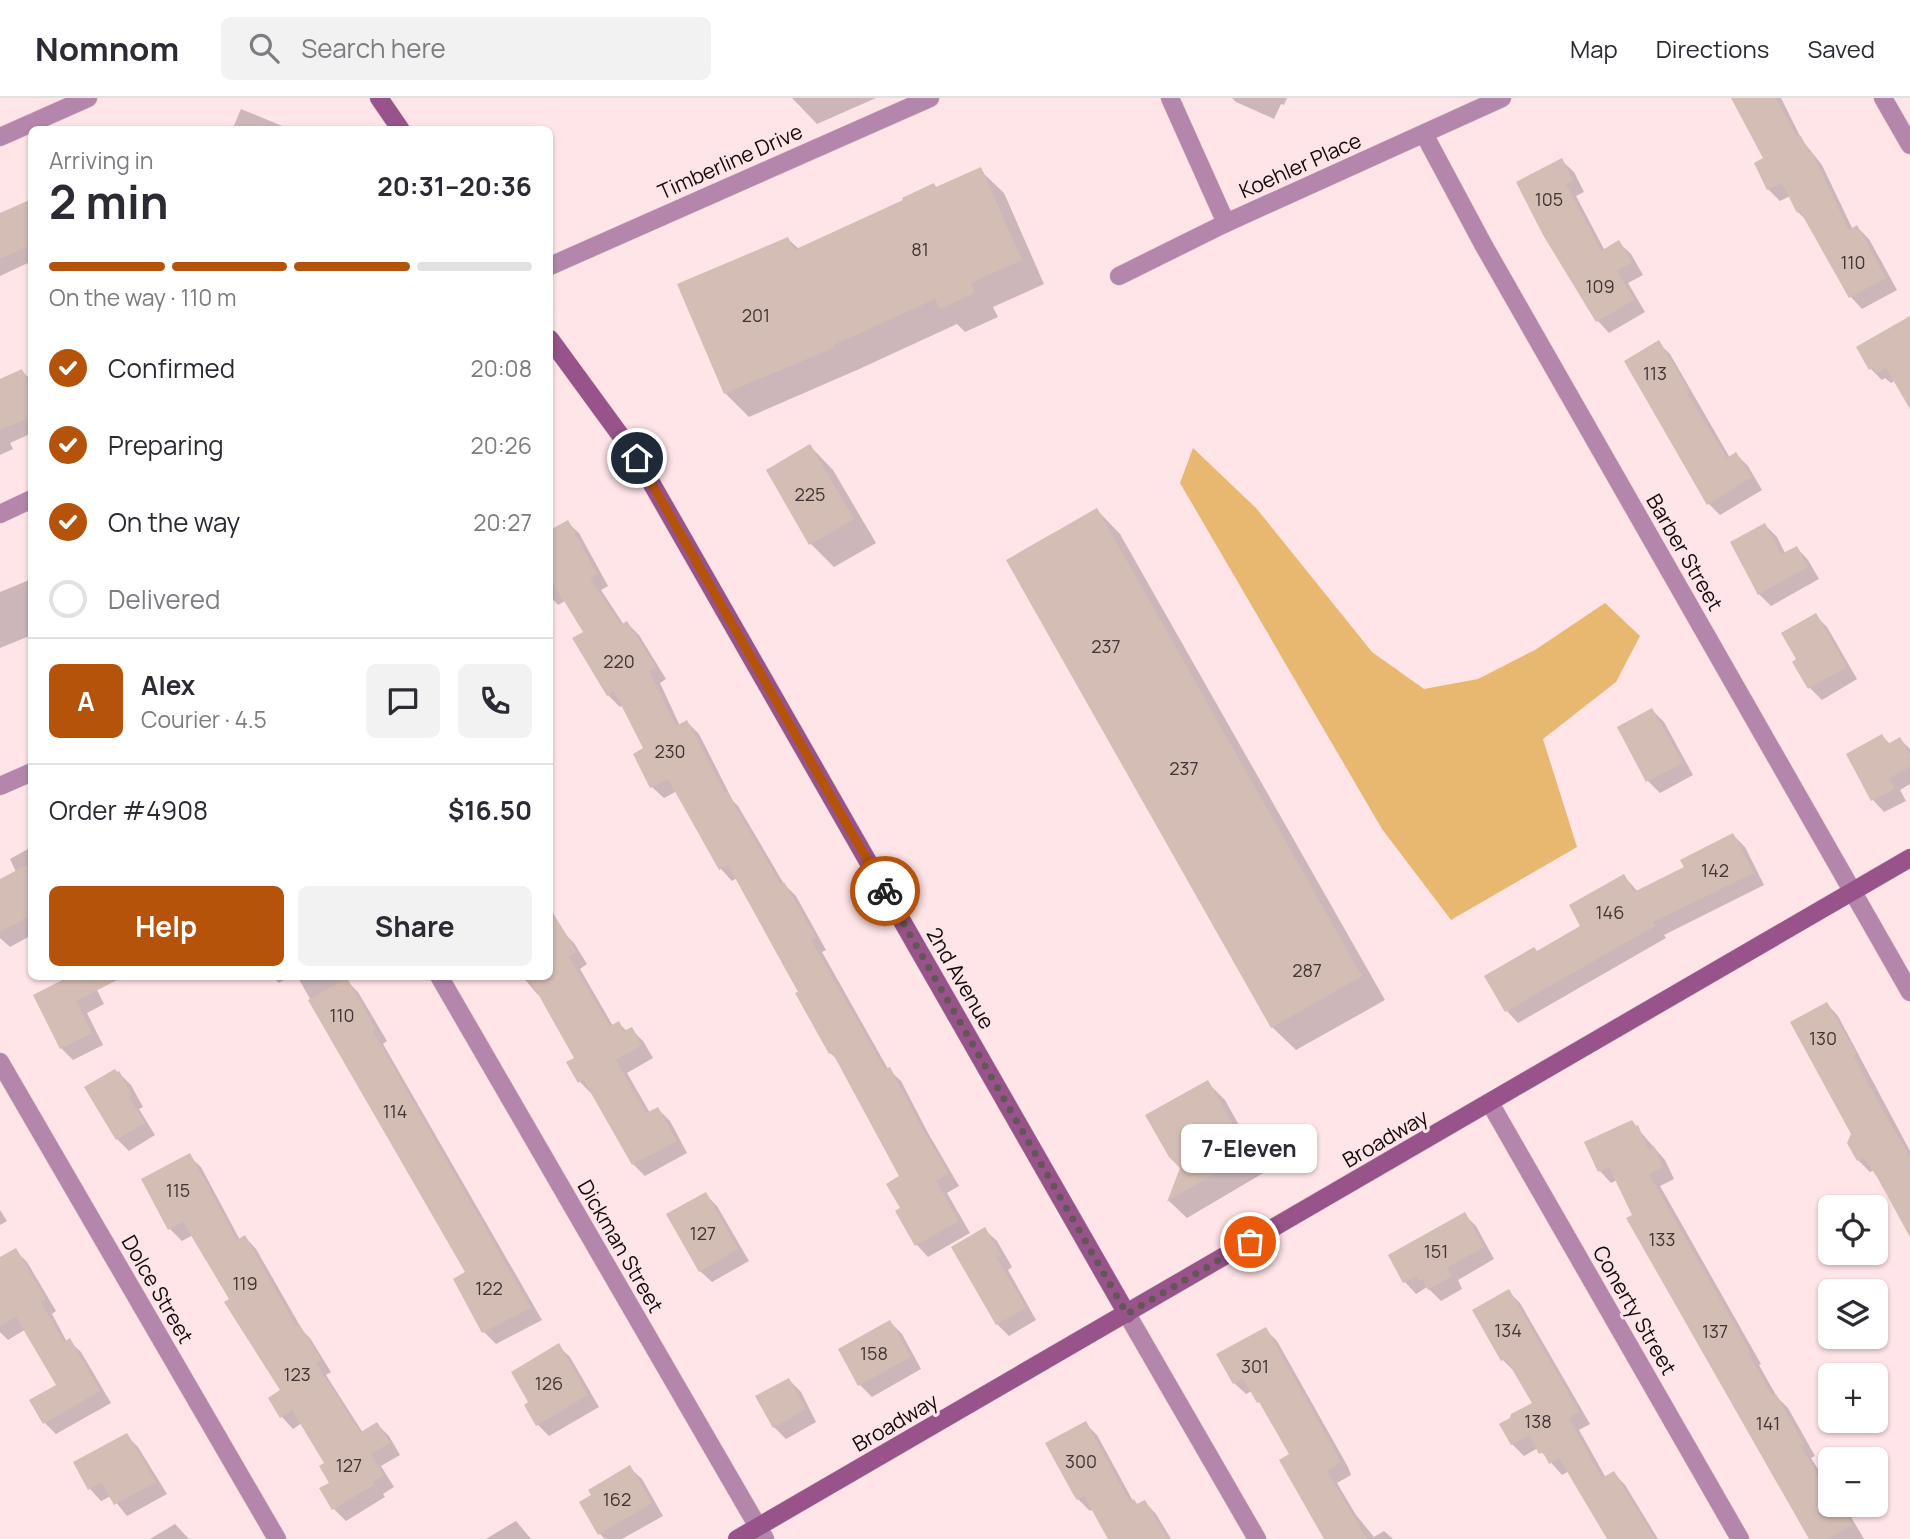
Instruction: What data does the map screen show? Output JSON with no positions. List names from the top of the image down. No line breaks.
{"streets":{"street":["Timberline Drive","Koehler Place","Barber Street","2nd Avenue","Broadway","Dickman Street","Dolce Street","Conerty Street"]},"crossings":[["Koehler Place","Barber Street"],["Barber Street","Broadway"],["2nd Avenue","Broadway"],["Broadway","Dickman Street"],["Broadway","Conerty Street"]],"places":["7-Eleven"],"house_numbers":["105","81","110","109","201","113","225","237","220","230","237","142","146","287","110","130","114","115","127","133","151","119","122","134","137","158","301","123","126","138","141","300","127","162"],"page":{"header":"Nomnom","search":"Search here","nav":["Map","Directions","Saved"],"heading":["2 min","Arriving in","20:31–20:36"],"panel":["Alex","Courier · 4.5","Order #4908","$16.50"],"bar":"On the way · 110 m","list":[["Confirmed","20:08"],["Preparing","20:26"],["On the way","20:27"],"Delivered"],"round":"A","buttons":["Help","Share"],"bubble":"7-Eleven","map_buttons":["+","−"]}}
